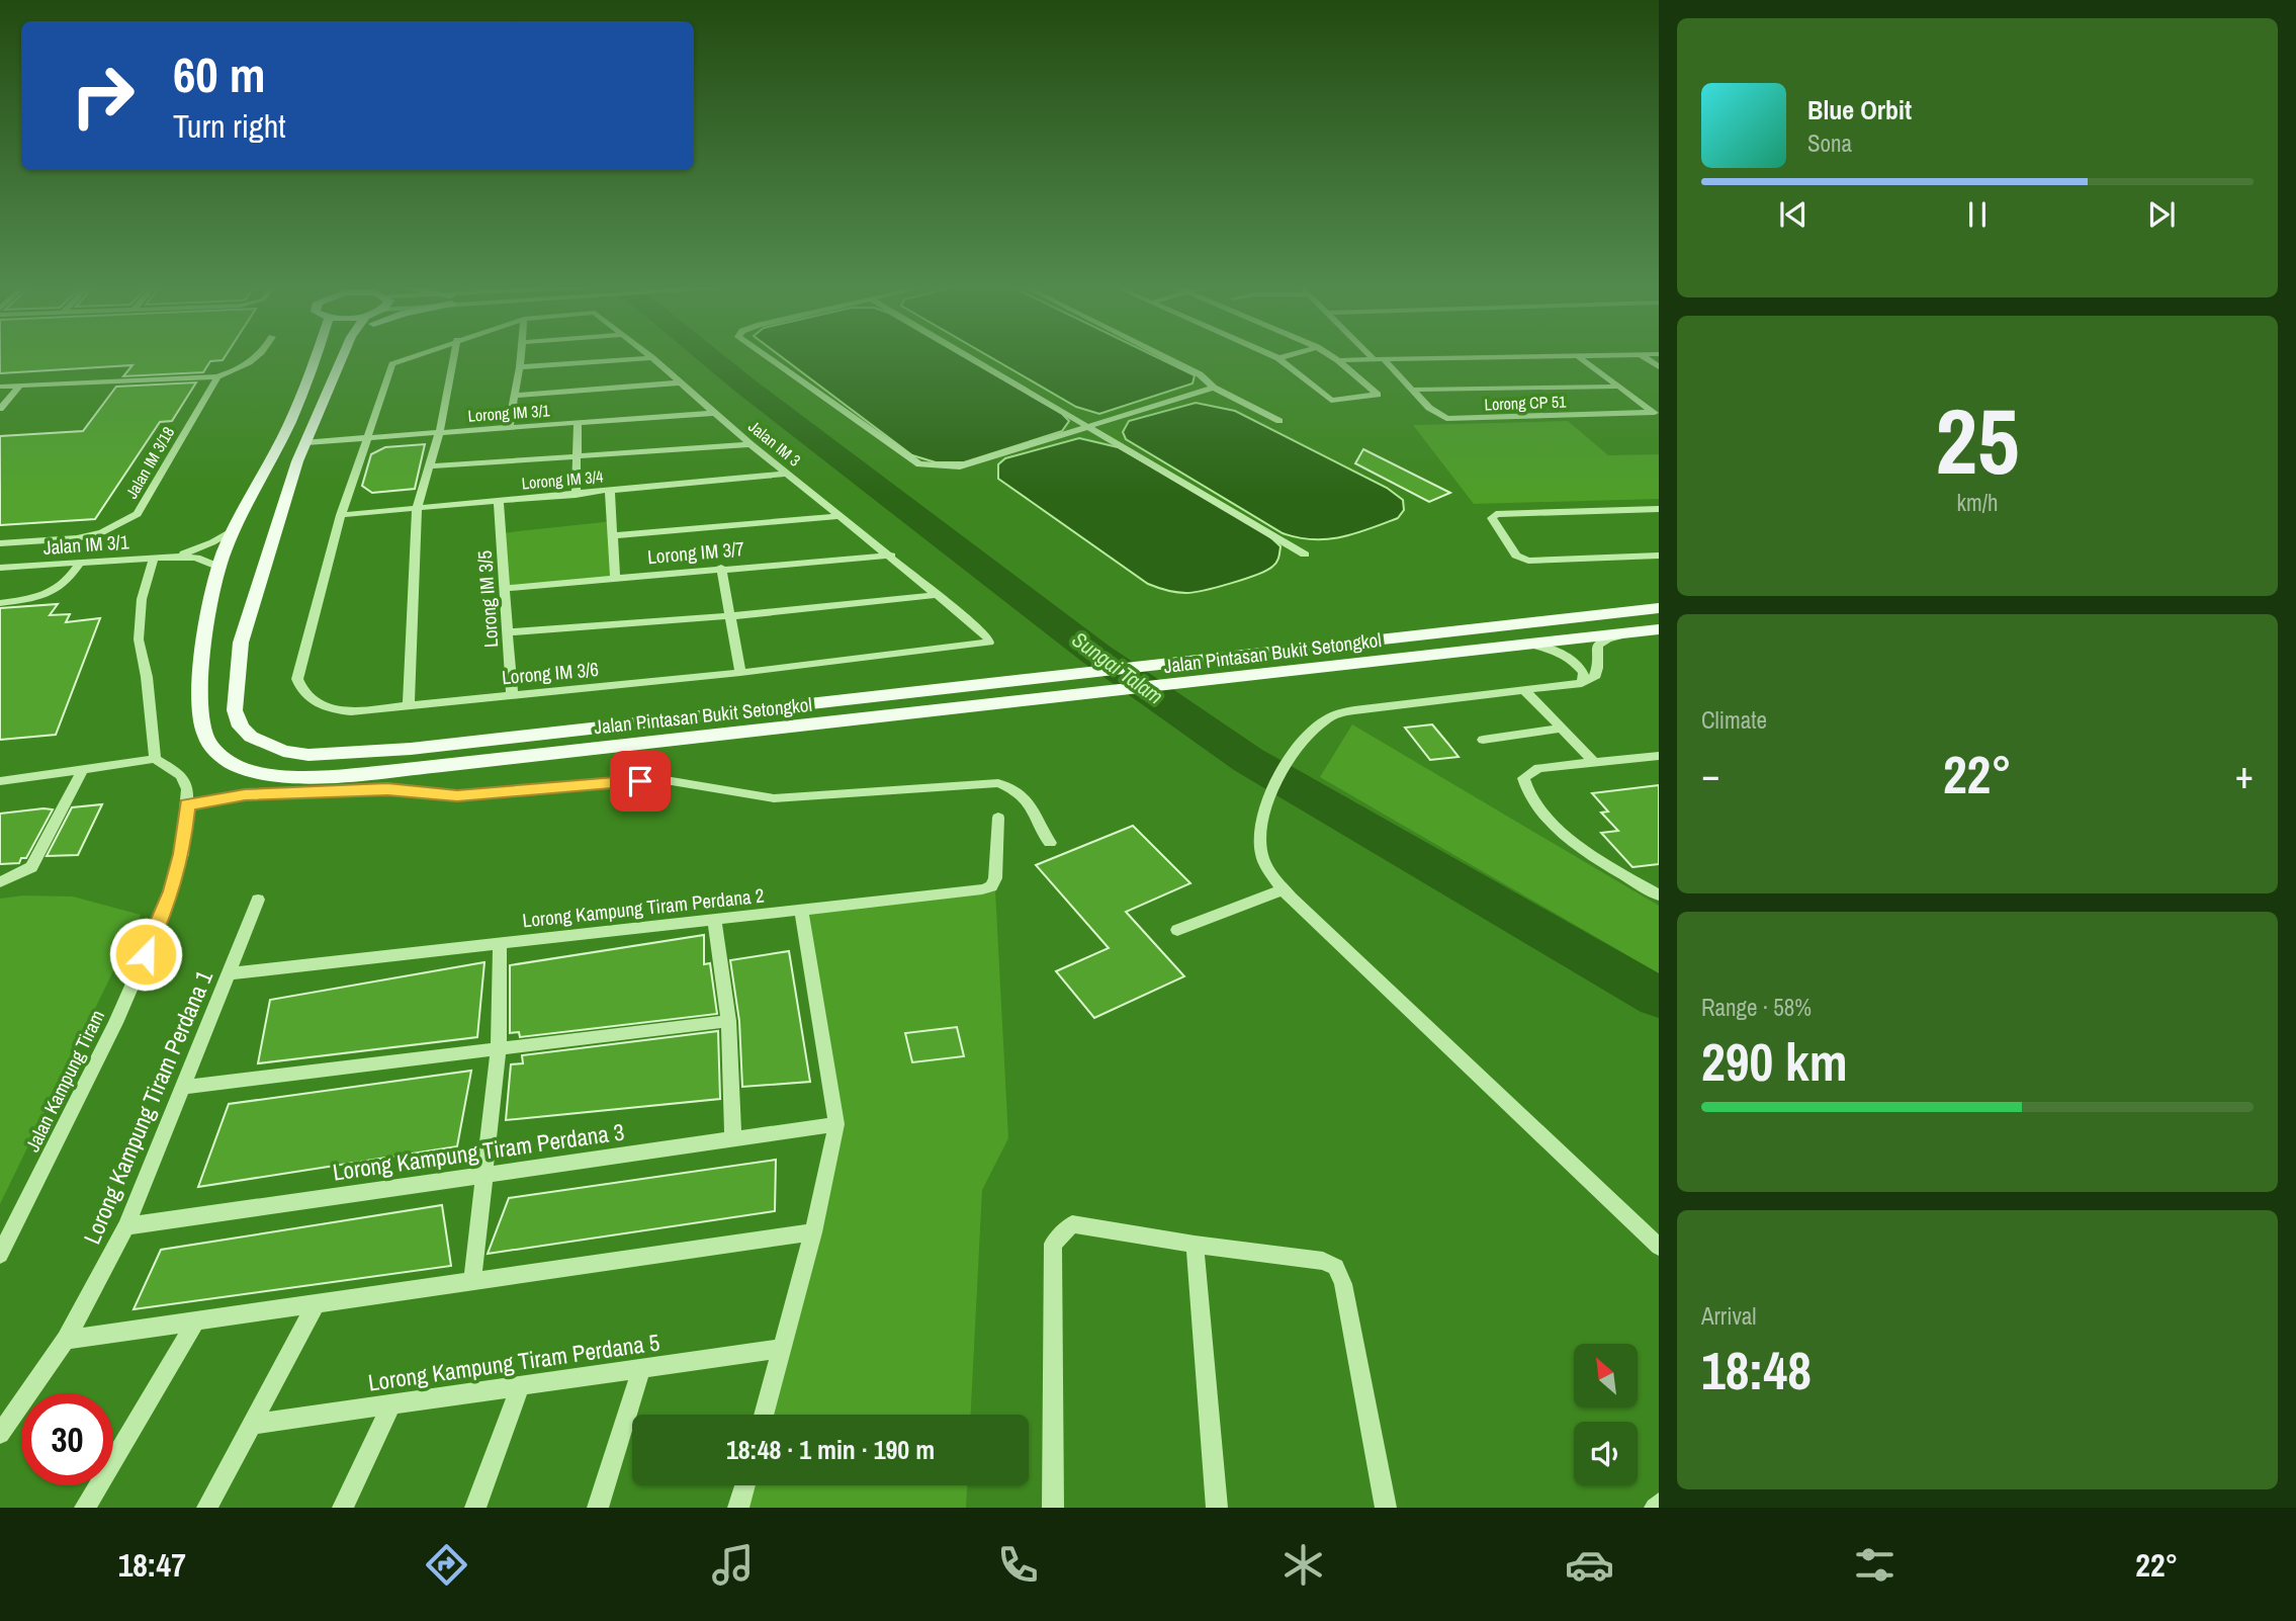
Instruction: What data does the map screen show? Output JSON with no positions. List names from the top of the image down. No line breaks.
{"streets":{"main road":["Jalan Pintasan Bukit Setongkol"],"street":["Lorong CP 51","Lorong IM 3/1","Jalan IM 3","Jalan IM 3/18","Lorong IM 3/4","Jalan IM 3/1","Lorong IM 3/7","Lorong IM 3/5","Lorong IM 3/6","Lorong Kampung Tiram Perdana 2","Jalan Kampung Tiram","Lorong Kampung Tiram Perdana 1","Lorong Kampung Tiram Perdana 3","Lorong Kampung Tiram Perdana 5"]},"crossings":[["Lorong IM 3/1","Jalan IM 3"],["Lorong IM 3/1","Jalan Pintasan Bukit Setongkol"],["Jalan IM 3","Lorong IM 3/4"],["Jalan IM 3","Lorong IM 3/7"],["Jalan IM 3","Lorong IM 3/6"],["Lorong IM 3/4","Lorong IM 3/5"],["Lorong IM 3/4","Lorong IM 3/6"],["Jalan IM 3/1","Jalan Pintasan Bukit Setongkol"],["Lorong IM 3/7","Lorong IM 3/5"],["Lorong IM 3/5","Lorong IM 3/6"],["Lorong Kampung Tiram Perdana 2","Lorong Kampung Tiram Perdana 1"],["Lorong Kampung Tiram Perdana 1","Lorong Kampung Tiram Perdana 3"]],"water":["Sungai Talam"],"north":"top left","page":{"turn":["60 m","Turn right"],"song":["Blue Orbit","Sona"],"tile":[["25","km/h"],"Climate",["Range · 58%","290 km"],["Arrival","18:48"]],"heat":["−","22°","+"],"limit":"30","trip":"18:48 · 1 min · 190 m","tabs":["18:47","22°"]}}
